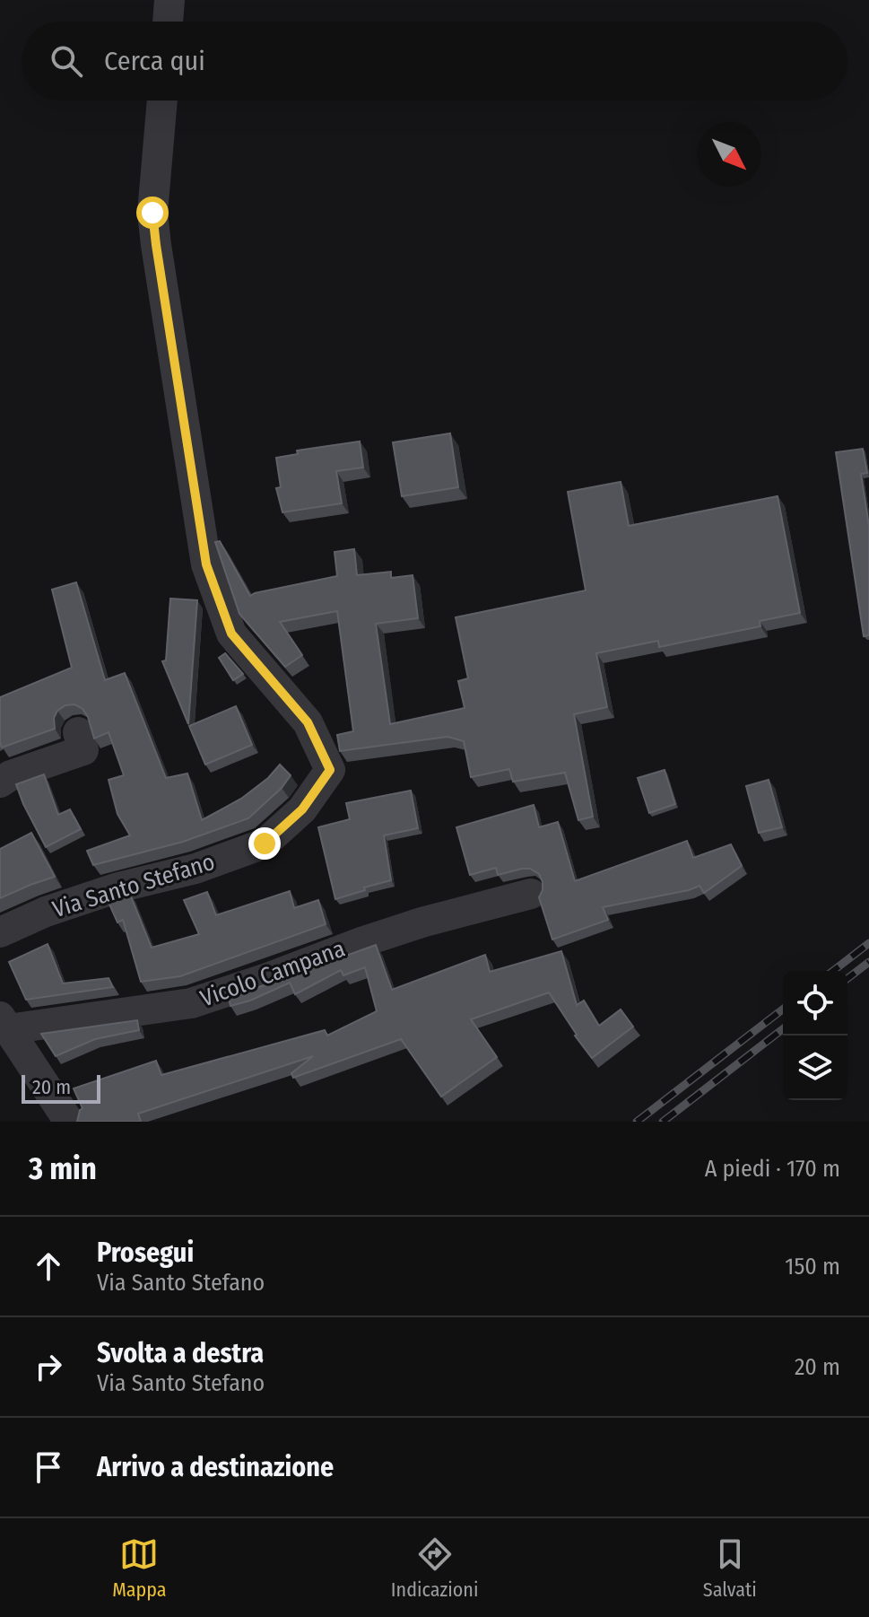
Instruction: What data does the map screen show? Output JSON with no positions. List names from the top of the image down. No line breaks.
{"streets":{"street":["Via Santo Stefano","Vicolo Campana"]},"scale_bar":"20 m","north":"bottom right","page":{"search":"Cerca qui","scale":"20 m","heading":["3 min","A piedi · 170 m"],"list":[["Prosegui","Via Santo Stefano","150 m"],["Svolta a destra","Via Santo Stefano","20 m"],"Arrivo a destinazione"],"nav":["Mappa","Indicazioni","Salvati"]}}
